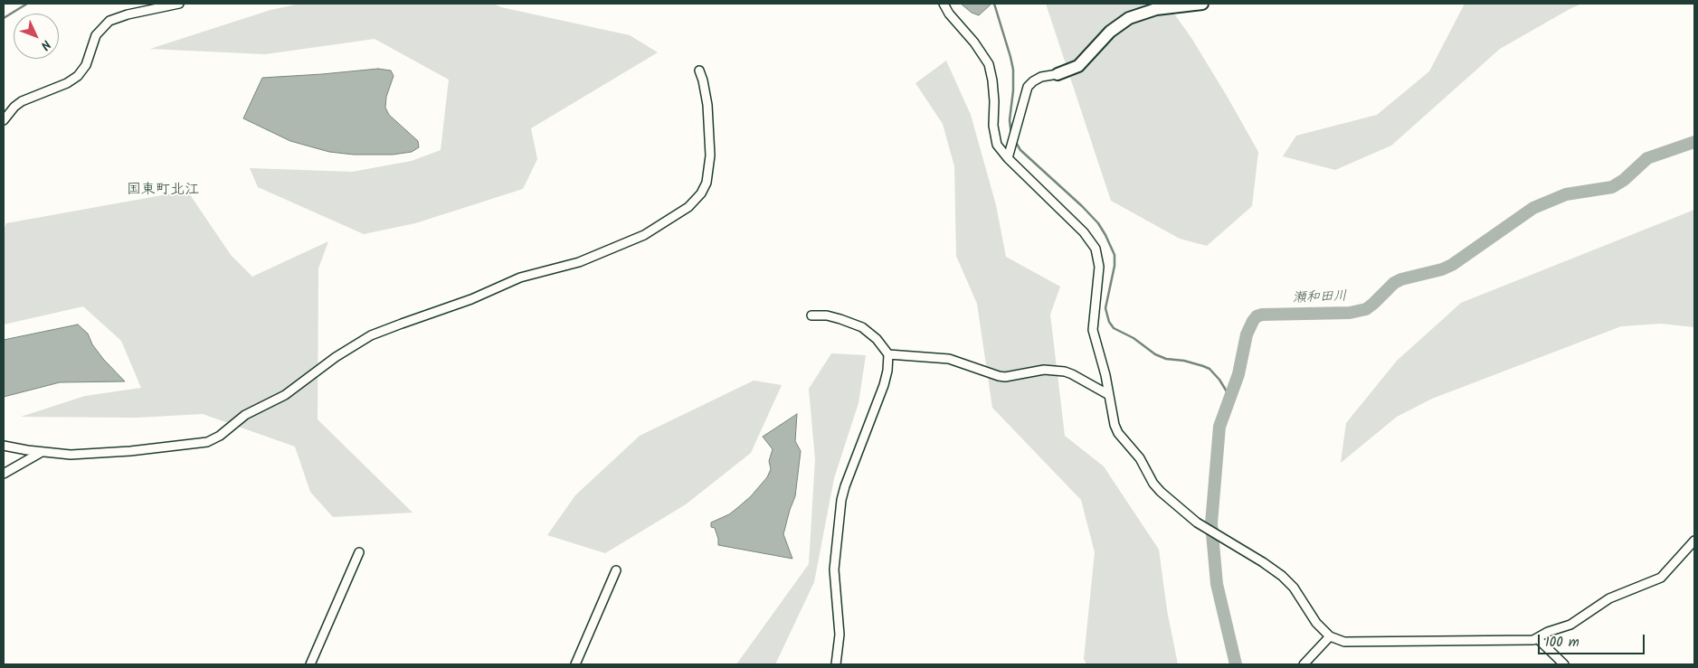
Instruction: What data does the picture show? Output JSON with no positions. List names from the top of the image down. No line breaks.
{"districts":["国東町北江"],"water":["瀬和田川"],"scale_bar":"100 m","north":"bottom right"}
